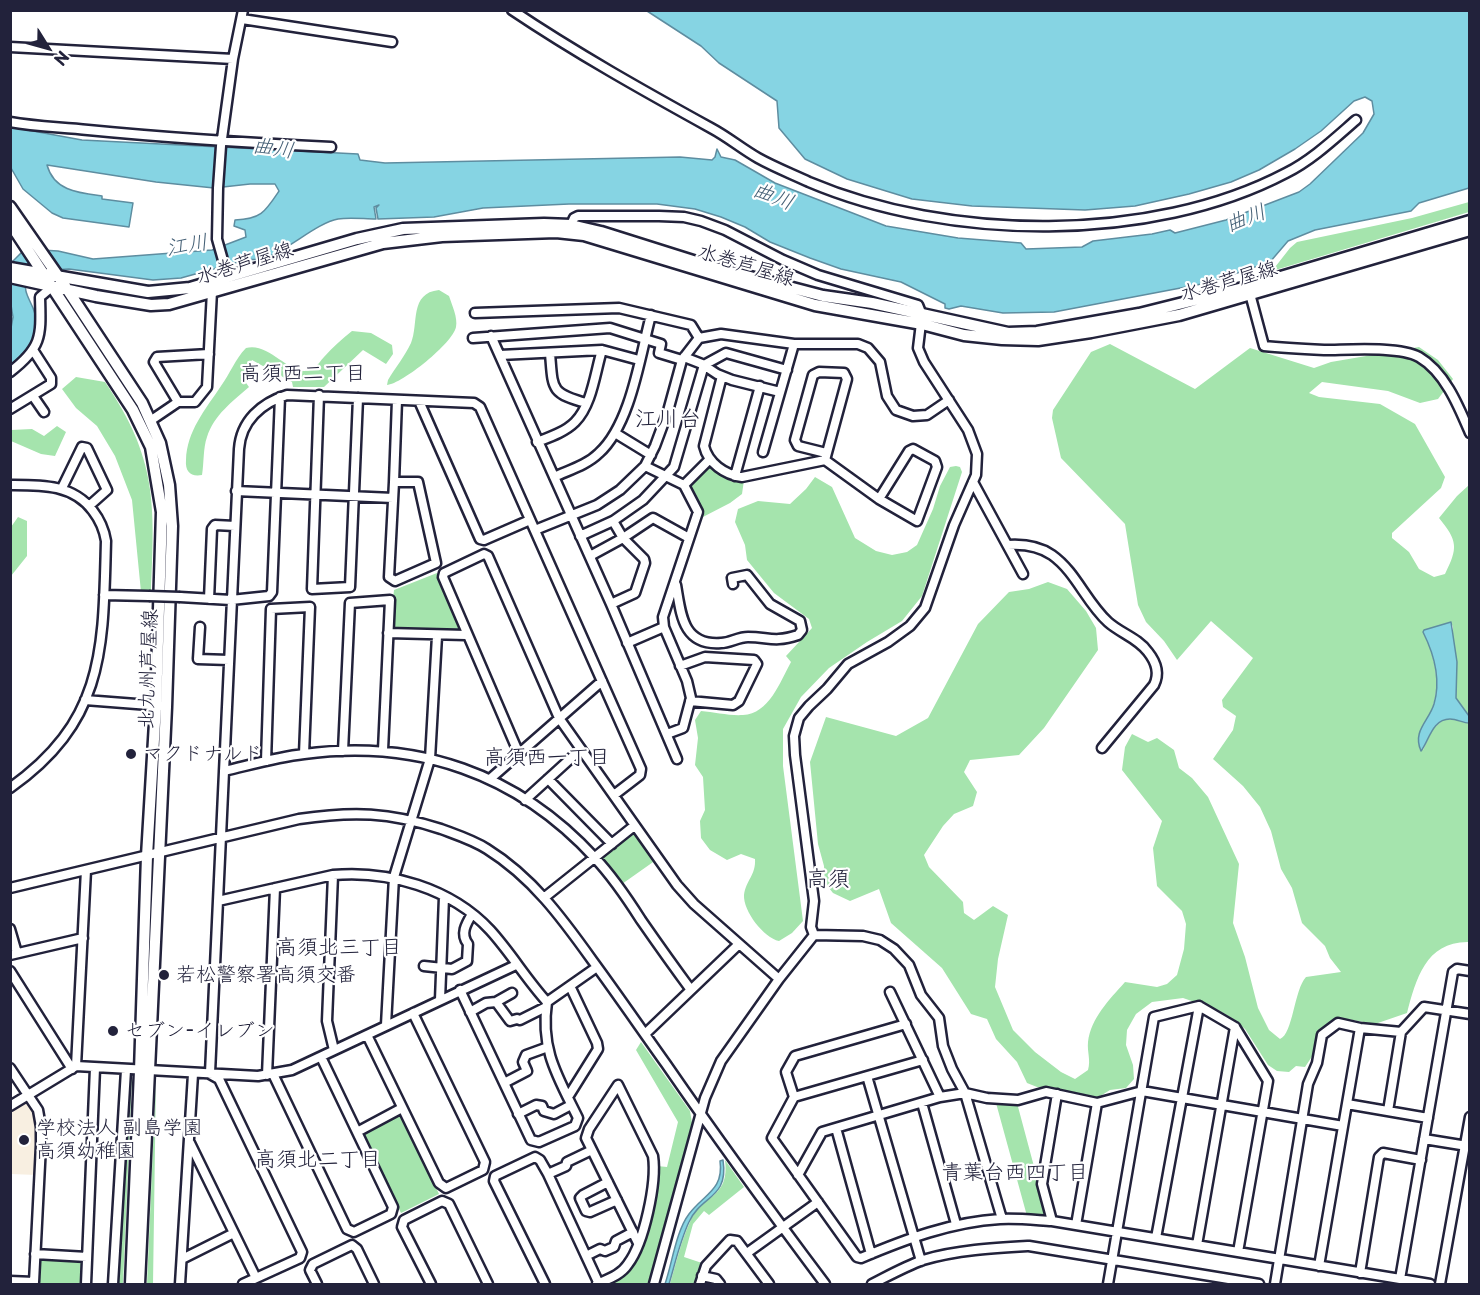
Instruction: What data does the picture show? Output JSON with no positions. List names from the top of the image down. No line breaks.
{"streets":{"main road":["水巻芦屋線","北九州芦屋線"]},"crossings":[["水巻芦屋線","北九州芦屋線"]],"districts":["高須西二丁目","江川台","高須西一丁目","高須","高須北三丁目","高須北二丁目","青葉台西四丁目"],"water":["曲川","江川"],"places":["マクドナルド","若松警察署高須交番","セブン-イレブン","学校法人 副島学園 高須幼稚園"],"north":"bottom right"}
